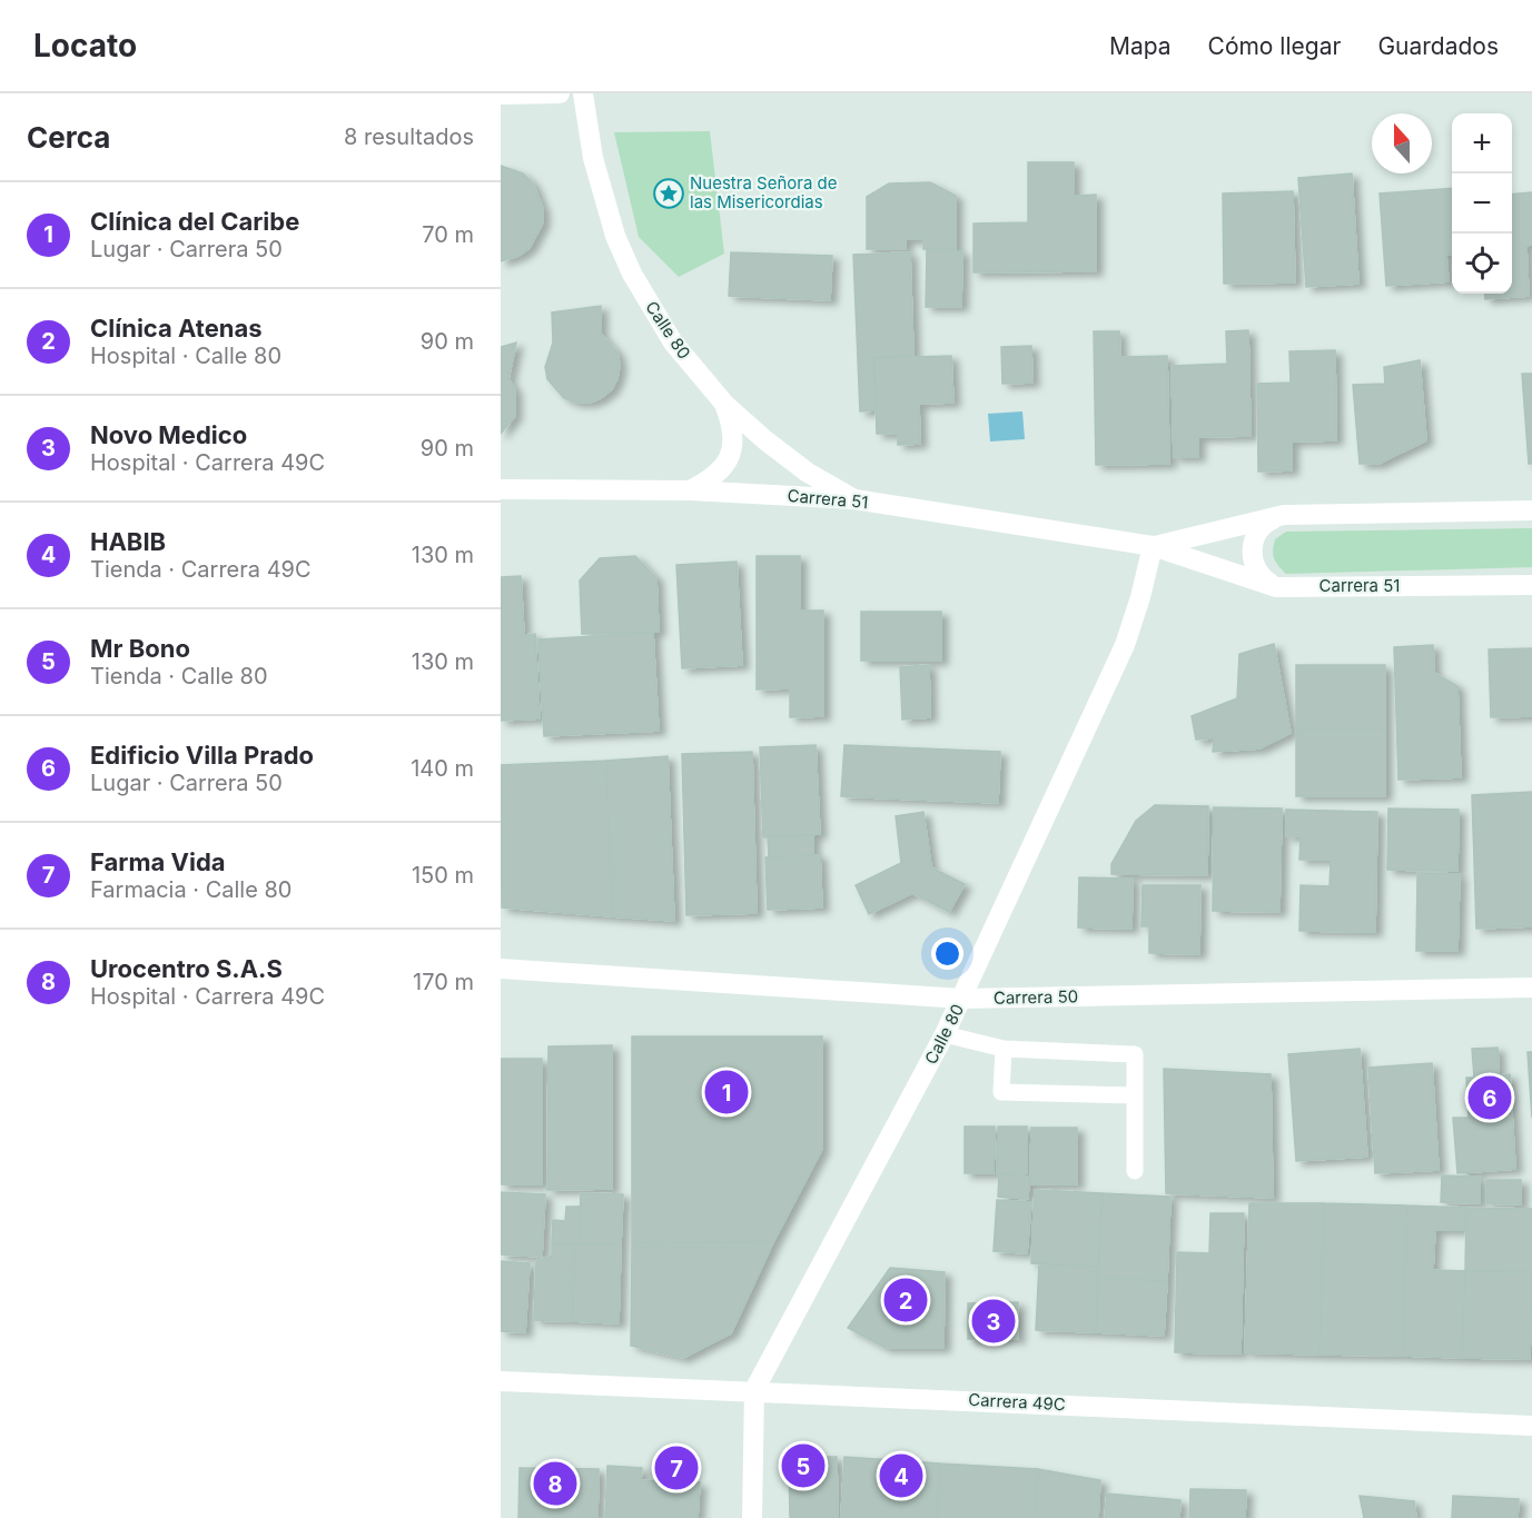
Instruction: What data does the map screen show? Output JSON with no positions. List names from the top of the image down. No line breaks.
{"streets":{"street":["Calle 80","Carrera 51","Carrera 50","Carrera 49C"]},"crossings":[["Calle 80","Carrera 51"],["Calle 80","Carrera 50"],["Calle 80","Carrera 49C"]],"places":{"place":["Nuestra Señora de las Misericordias"]},"north":"top","page":{"header":"Locato","nav":["Mapa","Cómo llegar","Guardados"],"heading":["Cerca","8 resultados"],"map_buttons":["+","−"],"list":[{"mark":"1","name":"Clínica del Caribe","note":"Lugar · Carrera 50","value":"70 m"},{"mark":"2","name":"Clínica Atenas","note":"Hospital · Calle 80","value":"90 m"},{"mark":"3","name":"Novo Medico","note":"Hospital · Carrera 49C","value":"90 m"},{"mark":"4","name":"HABIB","note":"Tienda · Carrera 49C","value":"130 m"},{"mark":"5","name":"Mr Bono","note":"Tienda · Calle 80","value":"130 m"},{"mark":"6","name":"Edificio Villa Prado","note":"Lugar · Carrera 50","value":"140 m"},{"mark":"7","name":"Farma Vida","note":"Farmacia · Calle 80","value":"150 m"},{"mark":"8","name":"Urocentro S.A.S","note":"Hospital · Carrera 49C","value":"170 m"}],"pins":["1","6","2","3","5","7","4","8"]}}
